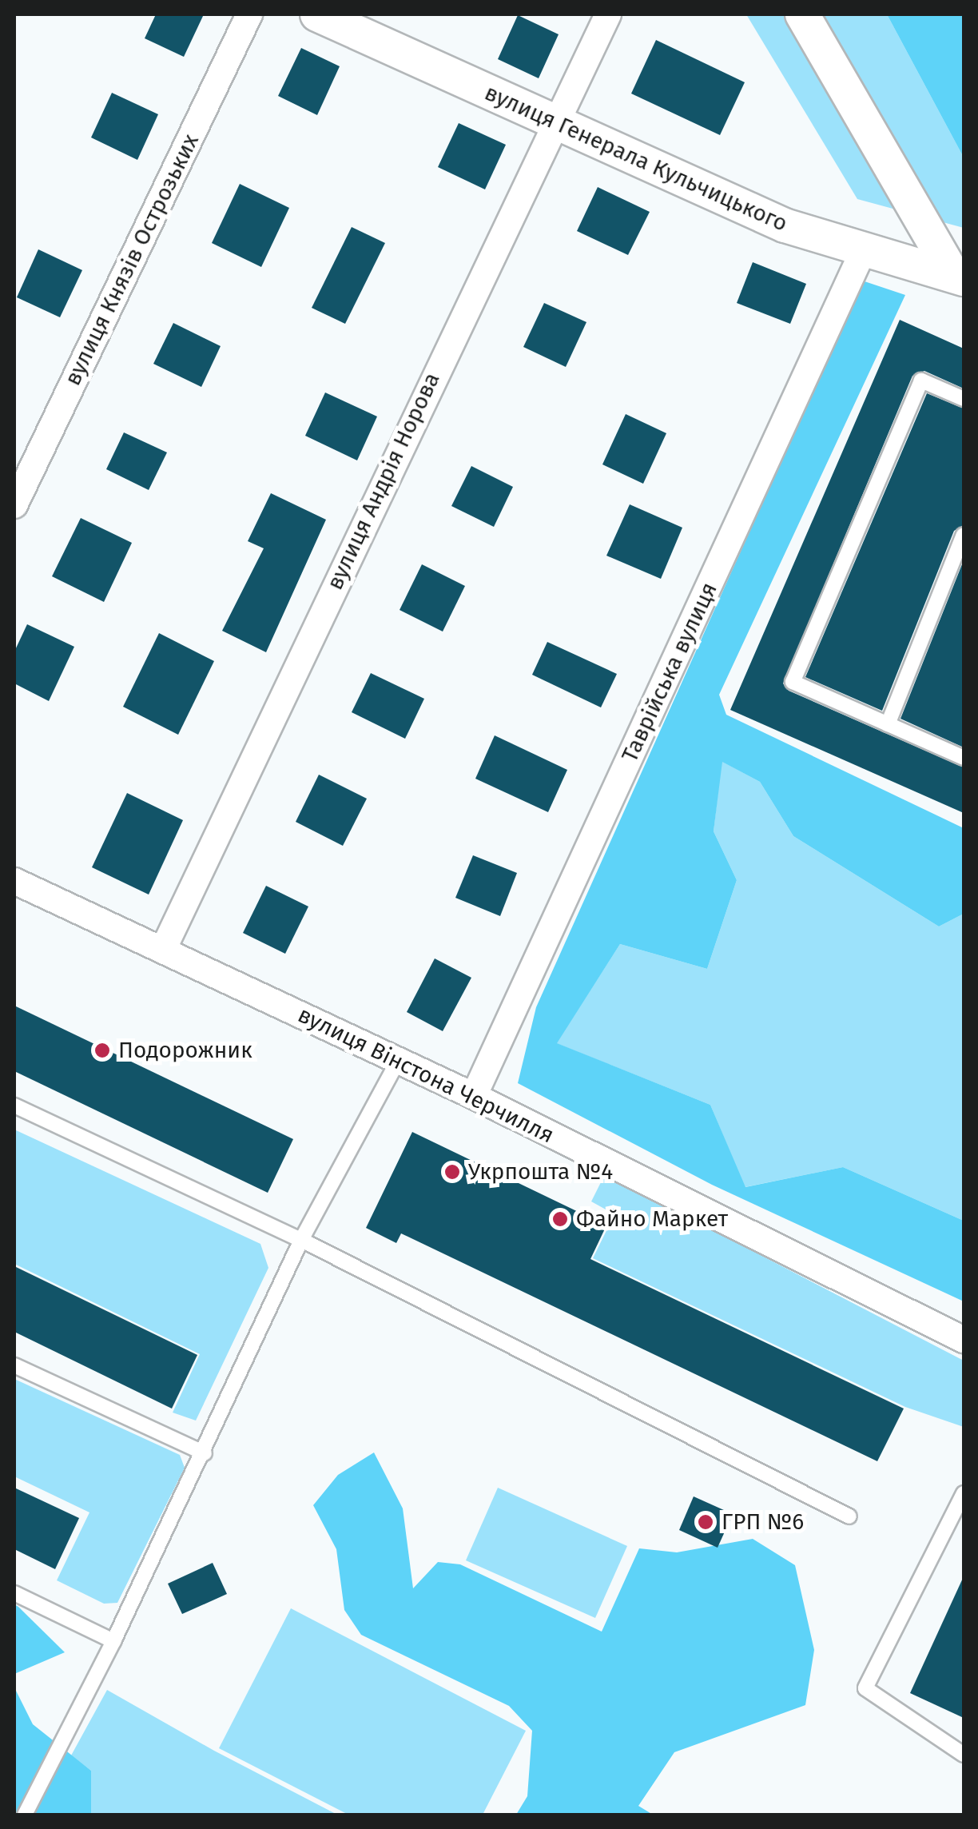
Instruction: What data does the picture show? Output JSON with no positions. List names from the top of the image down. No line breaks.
{"streets":{"street":["вулиця Генерала Кульчицького","вулиця Князів Острозьких","вулиця Андрія Норова","Таврійська вулиця","вулиця Вінстона Черчилля"]},"crossings":[["вулиця Генерала Кульчицького","вулиця Андрія Норова"],["вулиця Генерала Кульчицького","Таврійська вулиця"],["вулиця Андрія Норова","вулиця Вінстона Черчилля"],["Таврійська вулиця","вулиця Вінстона Черчилля"]],"places":["Подорожник","Укрпошта №4","Файно Маркет","ГРП №6"]}
